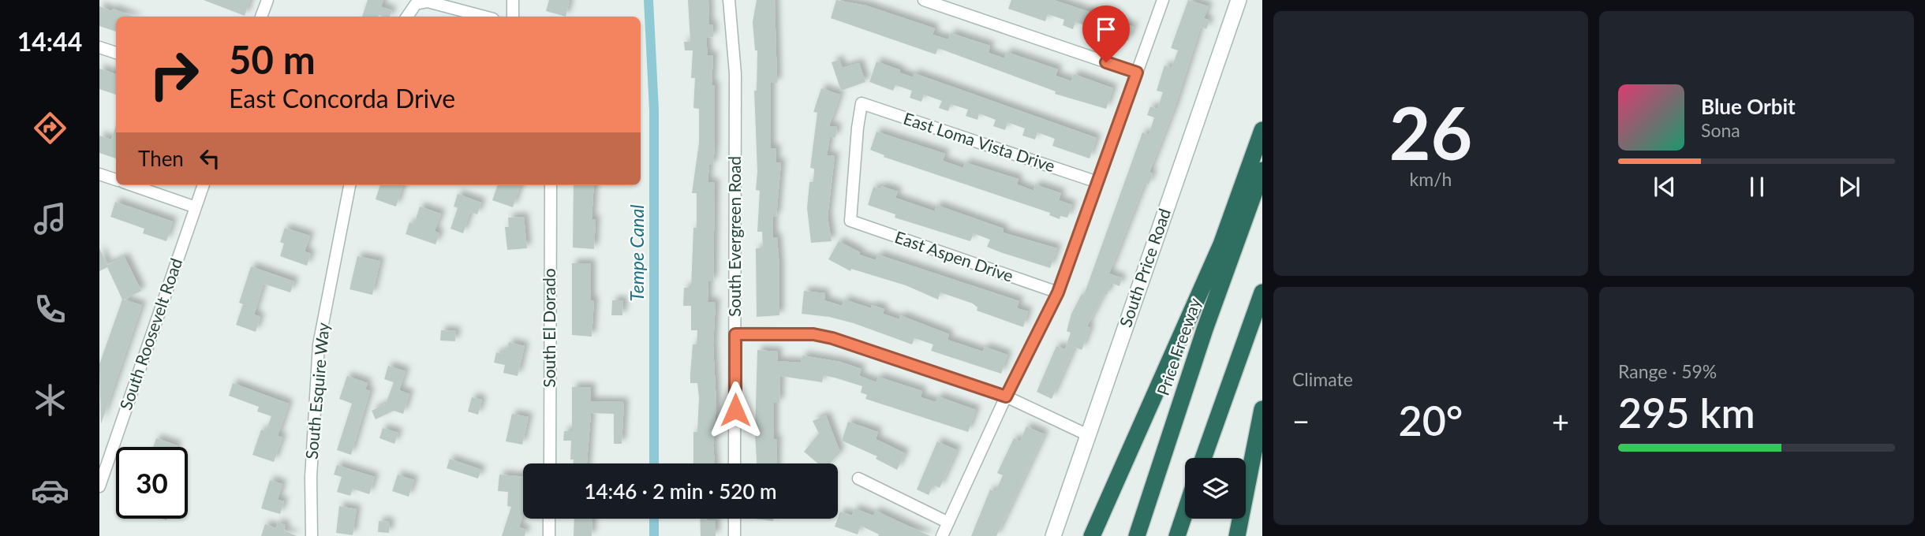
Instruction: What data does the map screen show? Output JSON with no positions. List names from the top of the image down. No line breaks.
{"streets":{"highway":["Price Freeway"],"main road":["South Price Road"],"street":["East Loma Vista Drive","South Evergreen Road","East Aspen Drive","South El Dorado","South Roosevelt Road","South Esquire Way"]},"crossings":[["East Loma Vista Drive","East Aspen Drive"]],"water":["Tempe Canal"],"page":{"tabs":"14:44","tile":[["26","km/h"],"Climate",["Range · 59%","295 km"]],"turn":["50 m","East Concorda Drive"],"song":["Blue Orbit","Sona"],"then":"Then","heat":["−","20°","+"],"limit":"30","trip":"14:46 · 2 min · 520 m"}}
